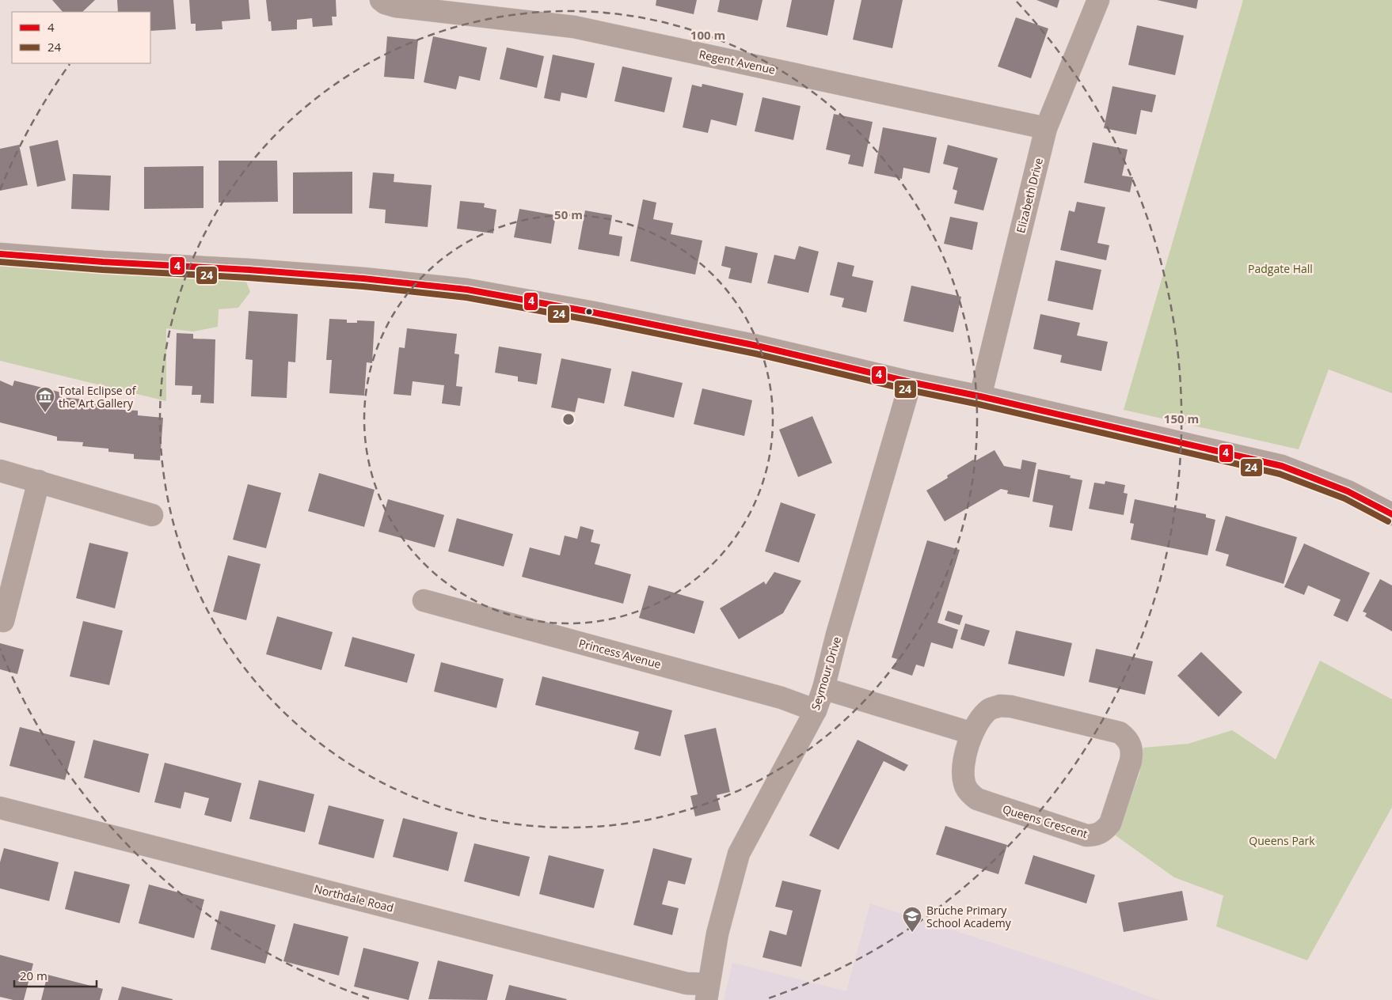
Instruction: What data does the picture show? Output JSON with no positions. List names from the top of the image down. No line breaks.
{"streets":{"street":["Regent Avenue","Elizabeth Drive","Princess Avenue","Seymour Drive","Queens Crescent","Northdale Road"]},"crossings":[["Regent Avenue","Elizabeth Drive"],["Princess Avenue","Seymour Drive"],["Seymour Drive","Northdale Road"]],"parks":["Padgate Hall","Queens Park"],"places":{"museum":["Total Eclipse of the Art Gallery"],"school or university":["Bruche Primary School Academy"]},"lines":["transit line 4","transit line 24"],"legend":["4","24"],"scale_bar":"20 m","rings":["100 m","50 m","150 m"]}
